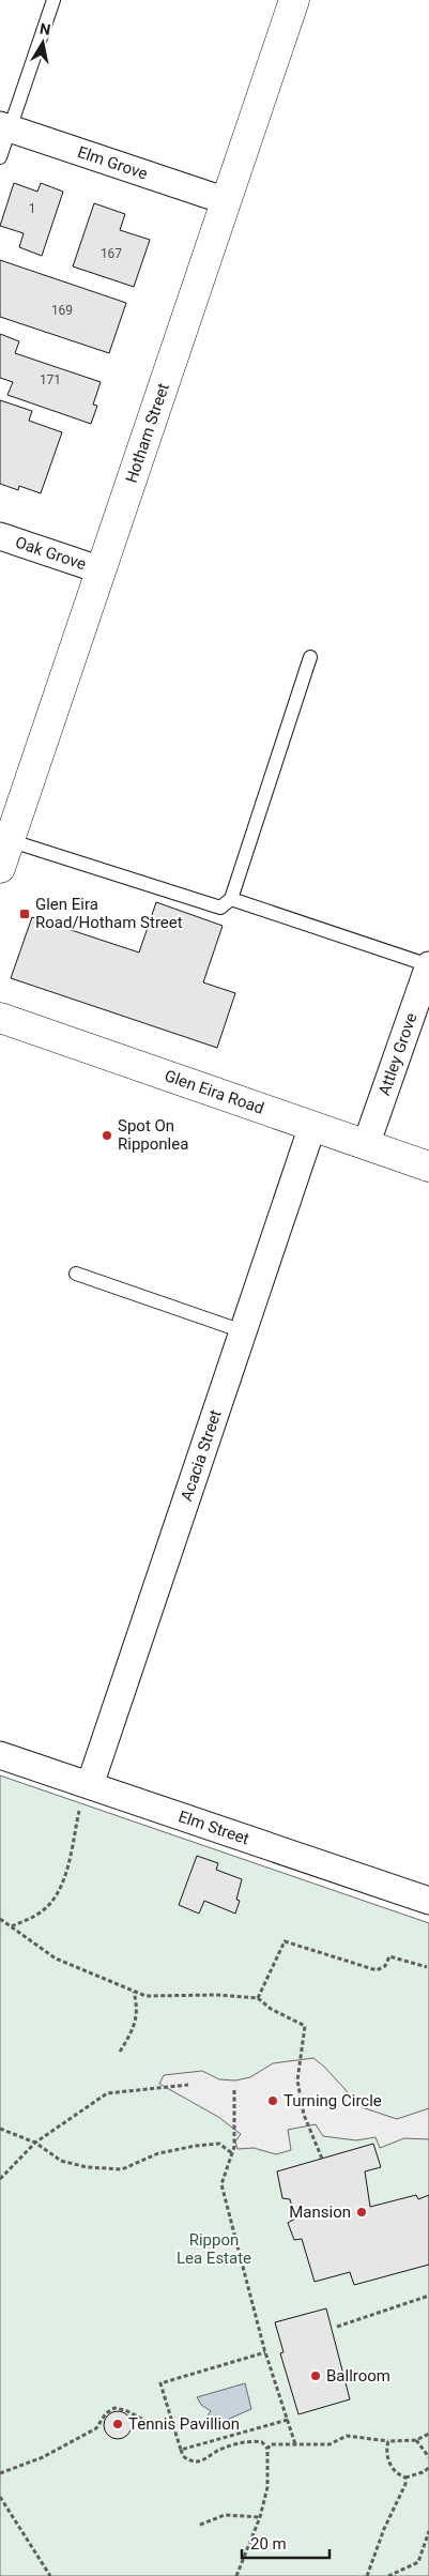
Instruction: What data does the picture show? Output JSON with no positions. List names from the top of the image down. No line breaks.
{"streets":{"main road":["Hotham Street","Glen Eira Road"],"street":["Elm Grove","Oak Grove","Attley Grove","Acacia Street","Elm Street"]},"crossings":[["Elm Grove","Hotham Street"],["Hotham Street","Oak Grove"],["Attley Grove","Glen Eira Road"],["Glen Eira Road","Acacia Street"],["Acacia Street","Elm Street"]],"parks":["Rippon Lea Estate"],"places":{"transit":["Glen Eira Road/Hotham Street"],"other":["Spot On Ripponlea","Turning Circle","Mansion","Ballroom","Tennis Pavillion"]},"house_numbers":["1","167","169","171"],"scale_bar":"20 m","north":"top"}
